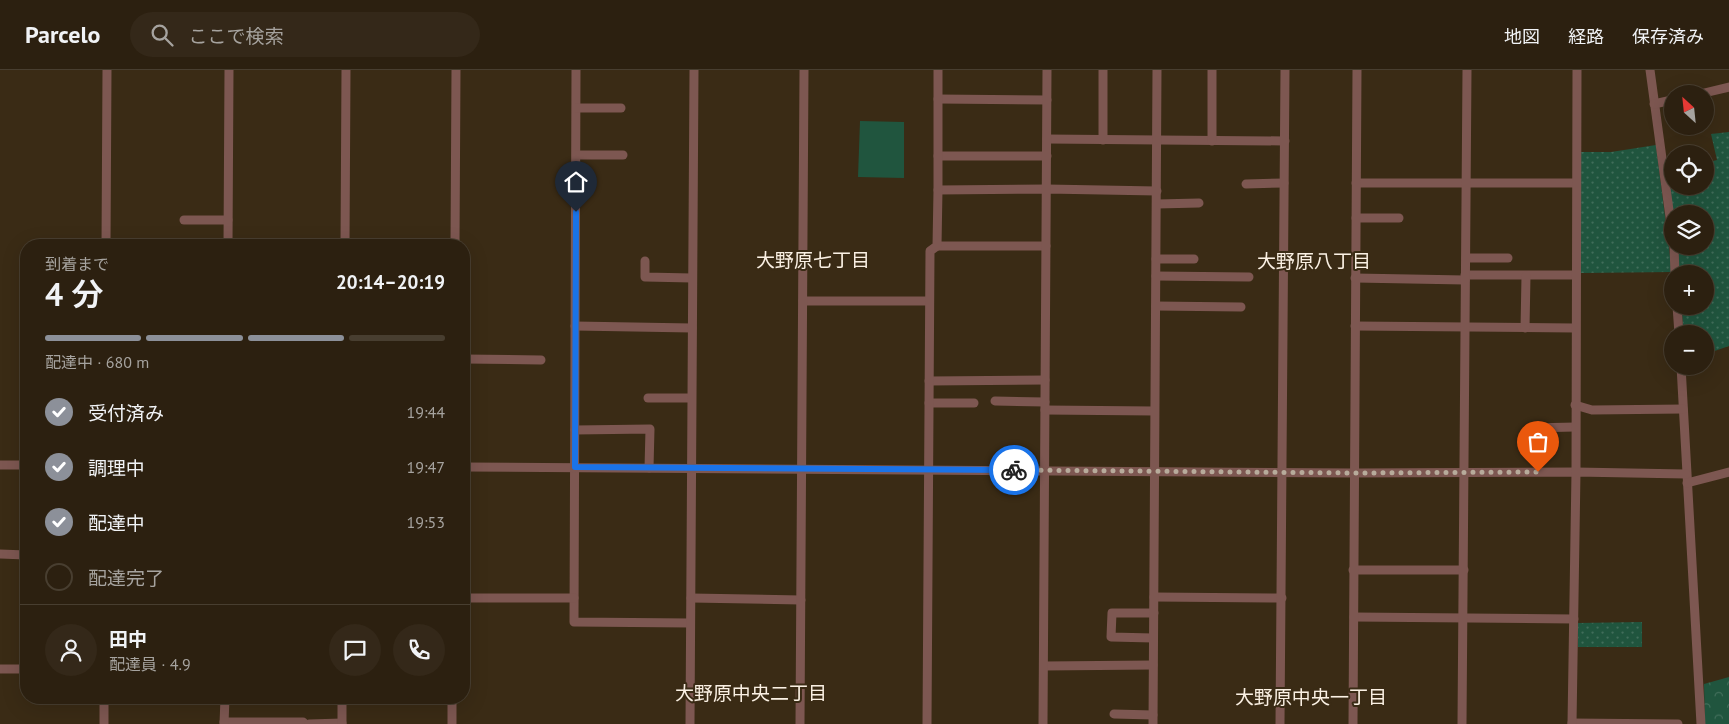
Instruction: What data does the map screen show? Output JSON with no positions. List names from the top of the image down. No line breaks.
{"districts":["大野原七丁目","大野原八丁目","大野原中央二丁目","大野原中央一丁目"],"north":"top left","page":{"header":"Parcelo","search":"ここで検索","nav":["地図","経路","保存済み"],"map_buttons":["+","−"],"heading":["4 分","到着まで","20:14–20:19"],"panel":["田中","配達員 · 4.9"],"bar":"配達中 · 680 m","list":[["受付済み","19:44"],["調理中","19:47"],["配達中","19:53"],"配達完了"]}}
